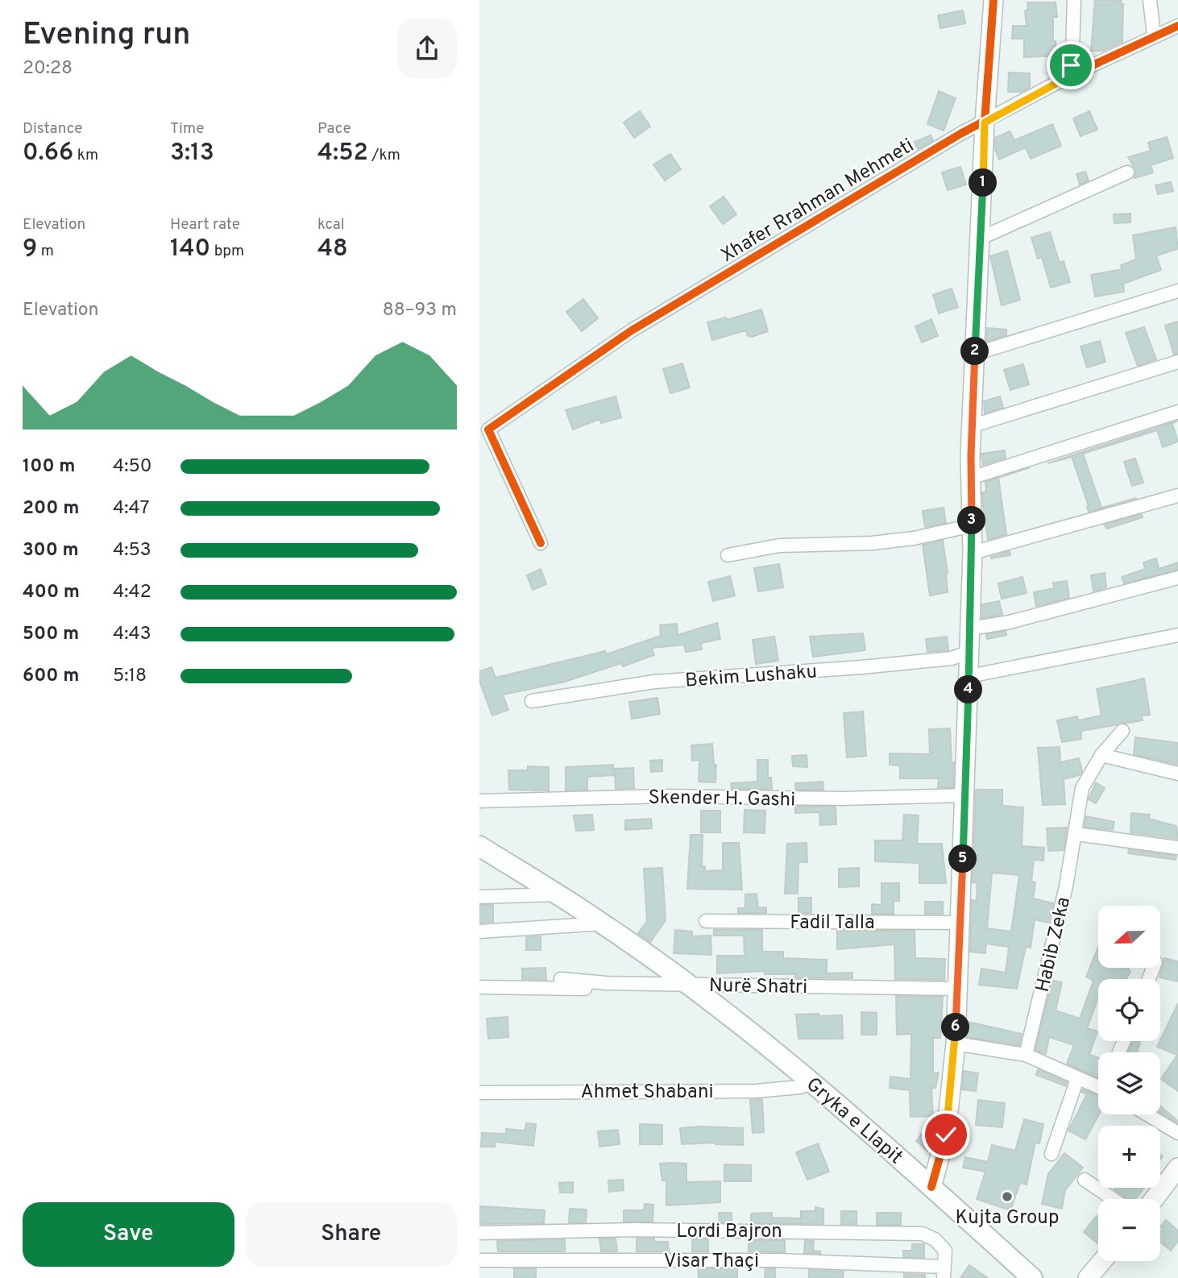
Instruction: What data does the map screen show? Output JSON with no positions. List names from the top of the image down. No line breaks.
{"streets":{"main road":["Gryka e Llapit"],"street":["Xhafer Rrahman Mehmeti","Bekim Lushaku","Skender H. Gashi","Fadil Talla","Habib Zeka","Nurë Shatri","Ahmet Shabani","Lordi Bajron","Visar Thaçi"]},"crossings":[["Nurë Shatri","Gryka e Llapit"],["Ahmet Shabani","Gryka e Llapit"],["Lordi Bajron","Visar Thaçi"]],"places":["Kujta Group"],"north":"left","page":{"heading":["Evening run","20:28"],"stats":[["Distance","0.66 km"],["Time","3:13"],["Pace","4:52 /km"],["Elevation","9 m"],["Heart rate","140 bpm"],["kcal","48"]],"pins":["1","2","3","4","5","6"],"chart":["Elevation","88–93 m"],"list":[{"name":"100 m","note":"4:50"},{"name":"200 m","note":"4:47"},{"name":"300 m","note":"4:53"},{"name":"400 m","note":"4:42"},{"name":"500 m","note":"4:43"},{"name":"600 m","note":"5:18"}],"map_buttons":["+","−"],"buttons":["Save","Share"]}}
